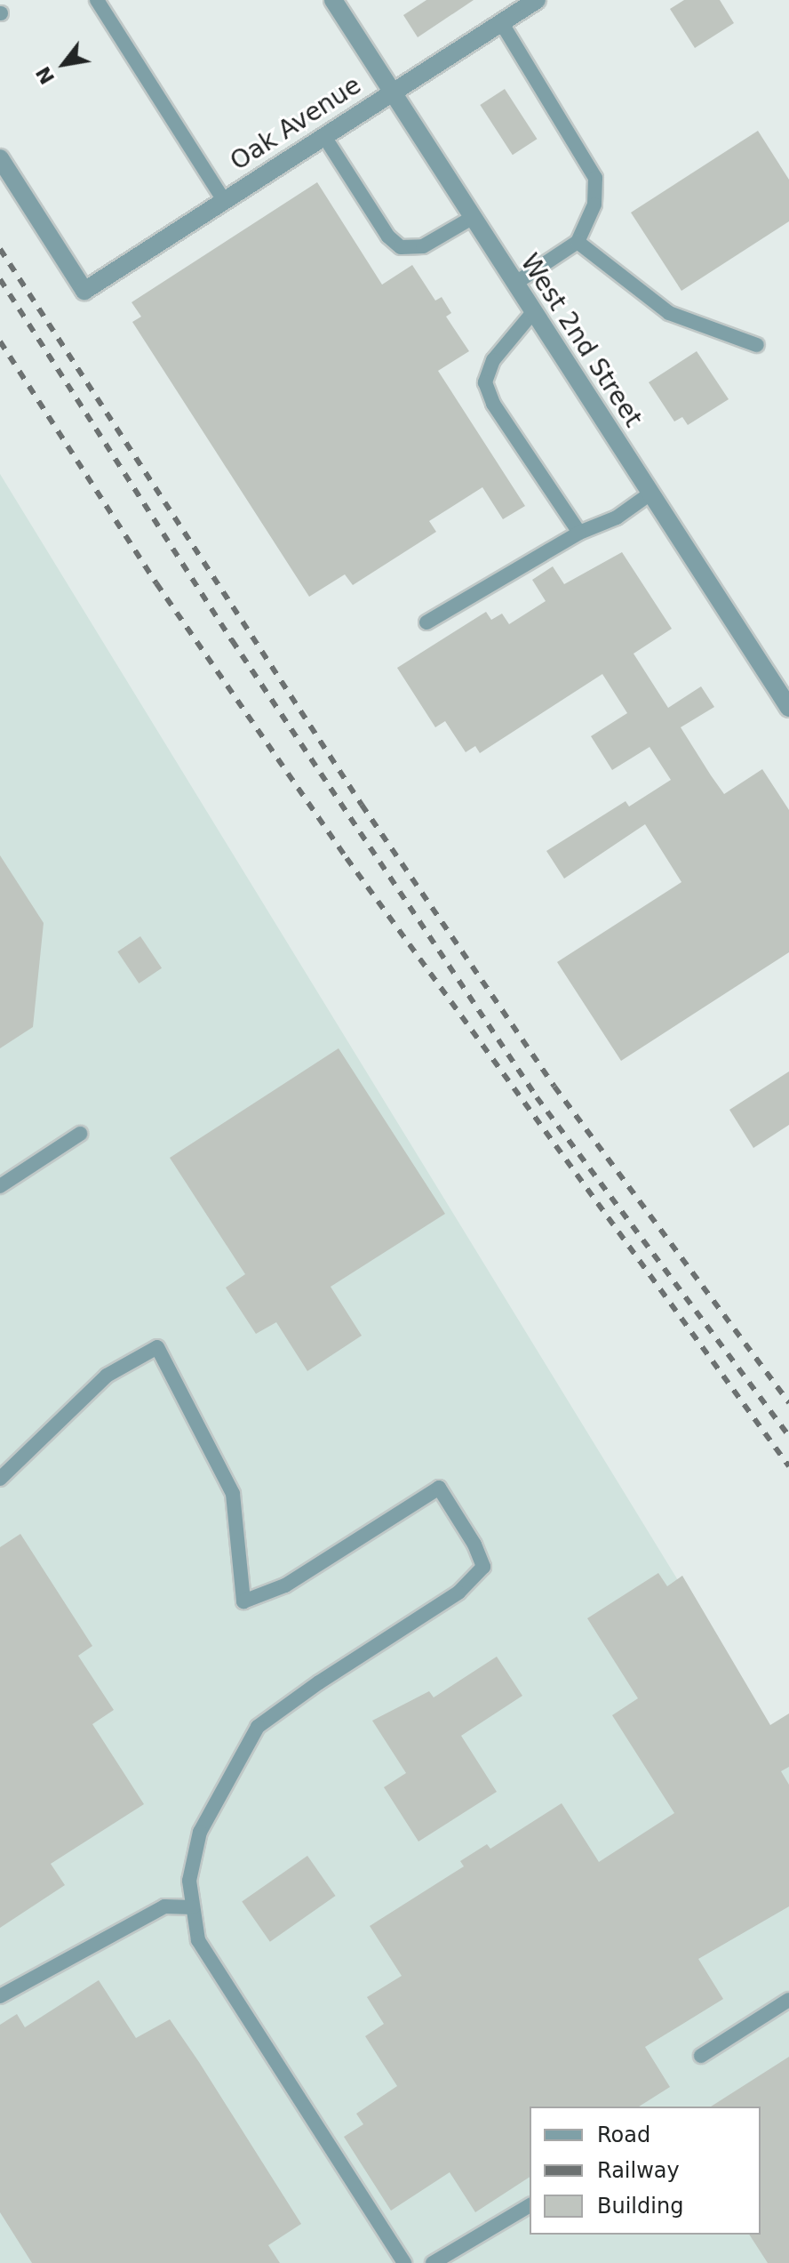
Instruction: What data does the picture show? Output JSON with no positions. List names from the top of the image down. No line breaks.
{"streets":{"street":["Oak Avenue","West 2nd Street"]},"crossings":[["Oak Avenue","West 2nd Street"]],"legend":["Road","Railway","Building"],"north":"bottom left"}
